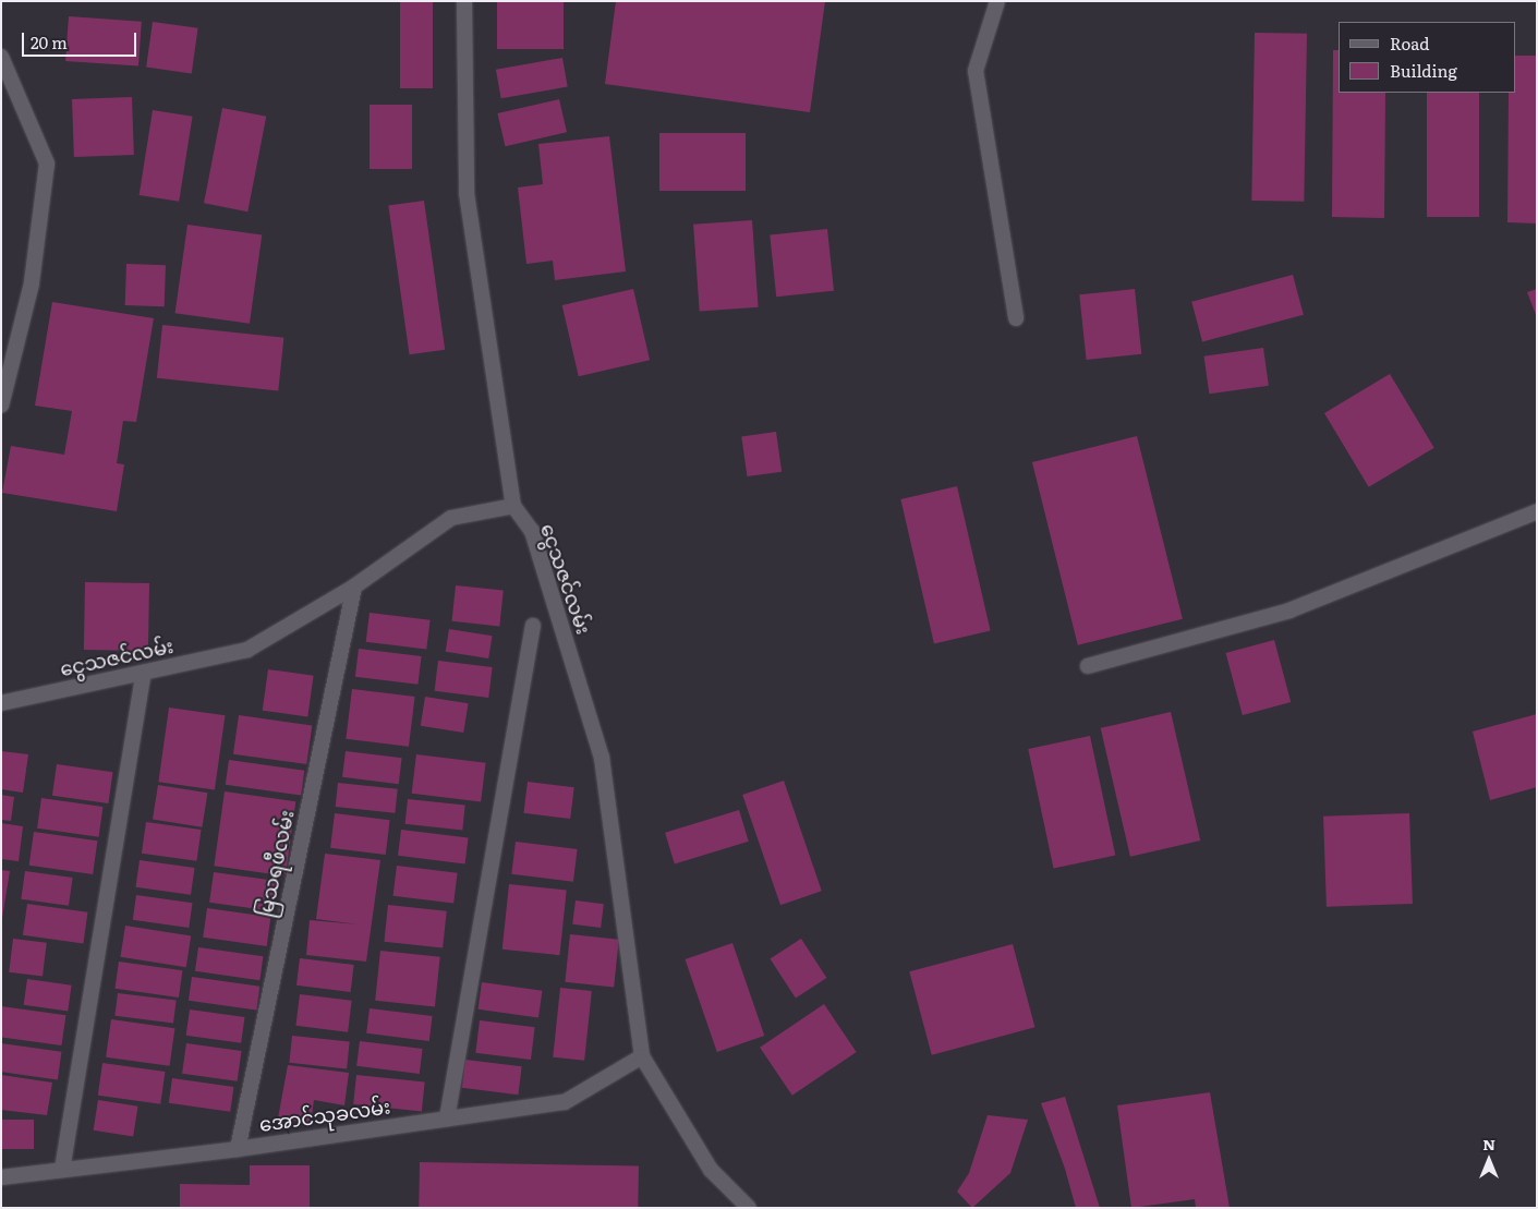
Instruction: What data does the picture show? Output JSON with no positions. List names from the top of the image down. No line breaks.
{"streets":{"street":["ငွေသဇင်လမ်း","မြသရဖီလမ်း","အောင်သုခလမ်း"]},"crossings":[["ငွေသဇင်လမ်း","မြသရဖီလမ်း"],["ငွေသဇင်လမ်း","အောင်သုခလမ်း"],["မြသရဖီလမ်း","အောင်သုခလမ်း"]],"legend":["Road","Building"],"scale_bar":"20 m","north":"top"}
